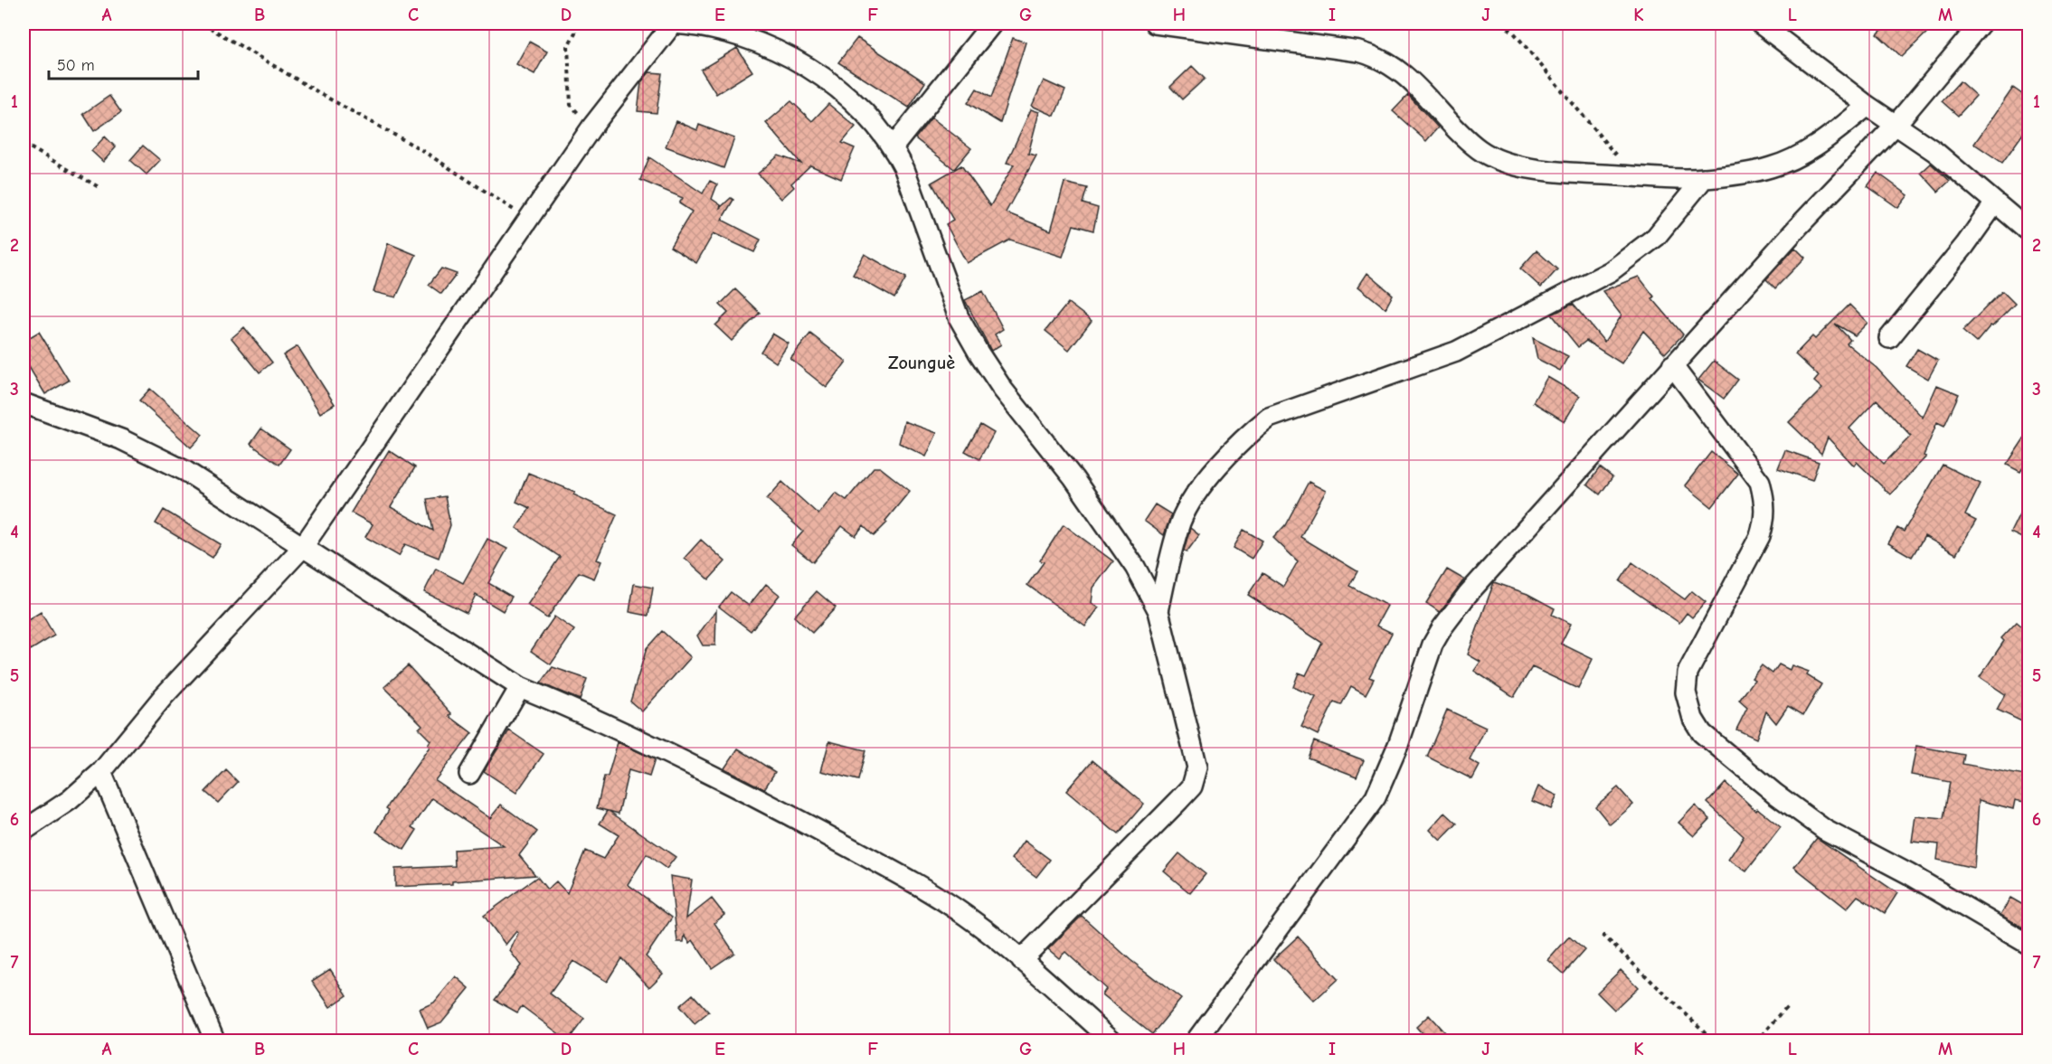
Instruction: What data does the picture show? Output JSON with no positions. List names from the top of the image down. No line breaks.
{"districts":["Zounguè"],"scale_bar":"50 m","grid":{"columns":["A","B","C","D","E","F","G","H","I","J","K","L","M"],"rows":["1","2","3","4","5","6","7"]}}
